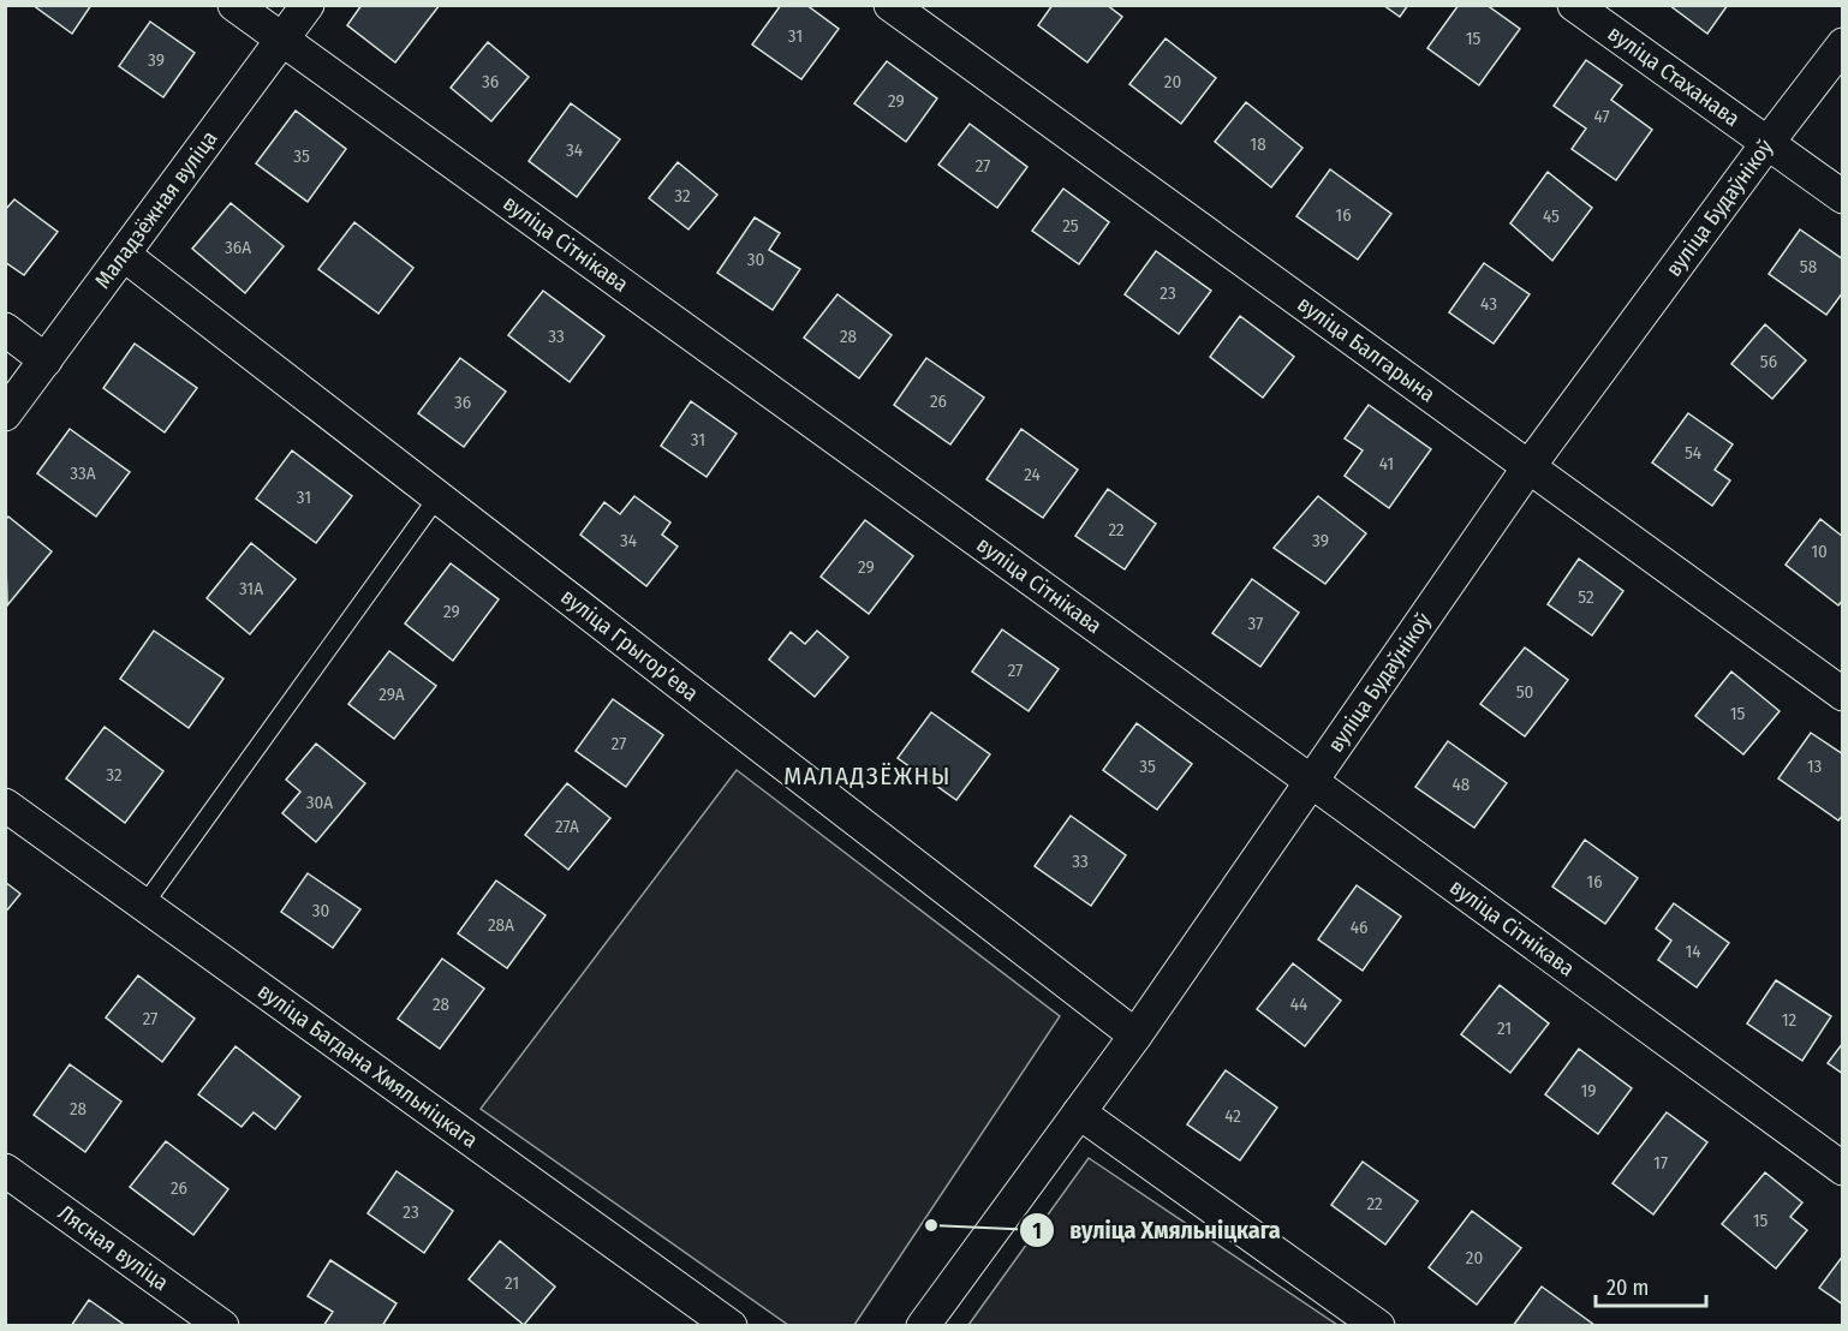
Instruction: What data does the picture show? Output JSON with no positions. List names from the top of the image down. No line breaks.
{"streets":{"street":["вуліца Стаханава","вуліца Будаўнікоў","Маладзёжная вуліца","вуліца Сітнікава","вуліца Балгарына","вуліца Грыгорʼева","вуліца Багдана Хмяльніцкага","Лясная вуліца"]},"crossings":[["вуліца Стаханава","вуліца Будаўнікоў"],["вуліца Будаўнікоў","вуліца Сітнікава"],["вуліца Будаўнікоў","вуліца Балгарына"],["вуліца Будаўнікоў","вуліца Грыгорʼева"],["Маладзёжная вуліца","вуліца Сітнікава"],["Маладзёжная вуліца","вуліца Грыгорʼева"]],"districts":["МАЛАДЗЁЖНЫ"],"places":["вуліца Хмяльніцкага"],"house_numbers":["31","15","39","36","20","29","47","18","34","35","27","32","16","45","25","36А","30","58","23","43","33","28","56","26","36","31","54","41","33А","24","31","22","34","39","10","29","31А","52","29","37","27","50","29А","15","27","35","13","32","48","30А","27А","33","16","30","28А","46","14","28","44","27","12","21","19","28","42","17","26","22","23","15","20","21"],"scale_bar":"20 m"}
